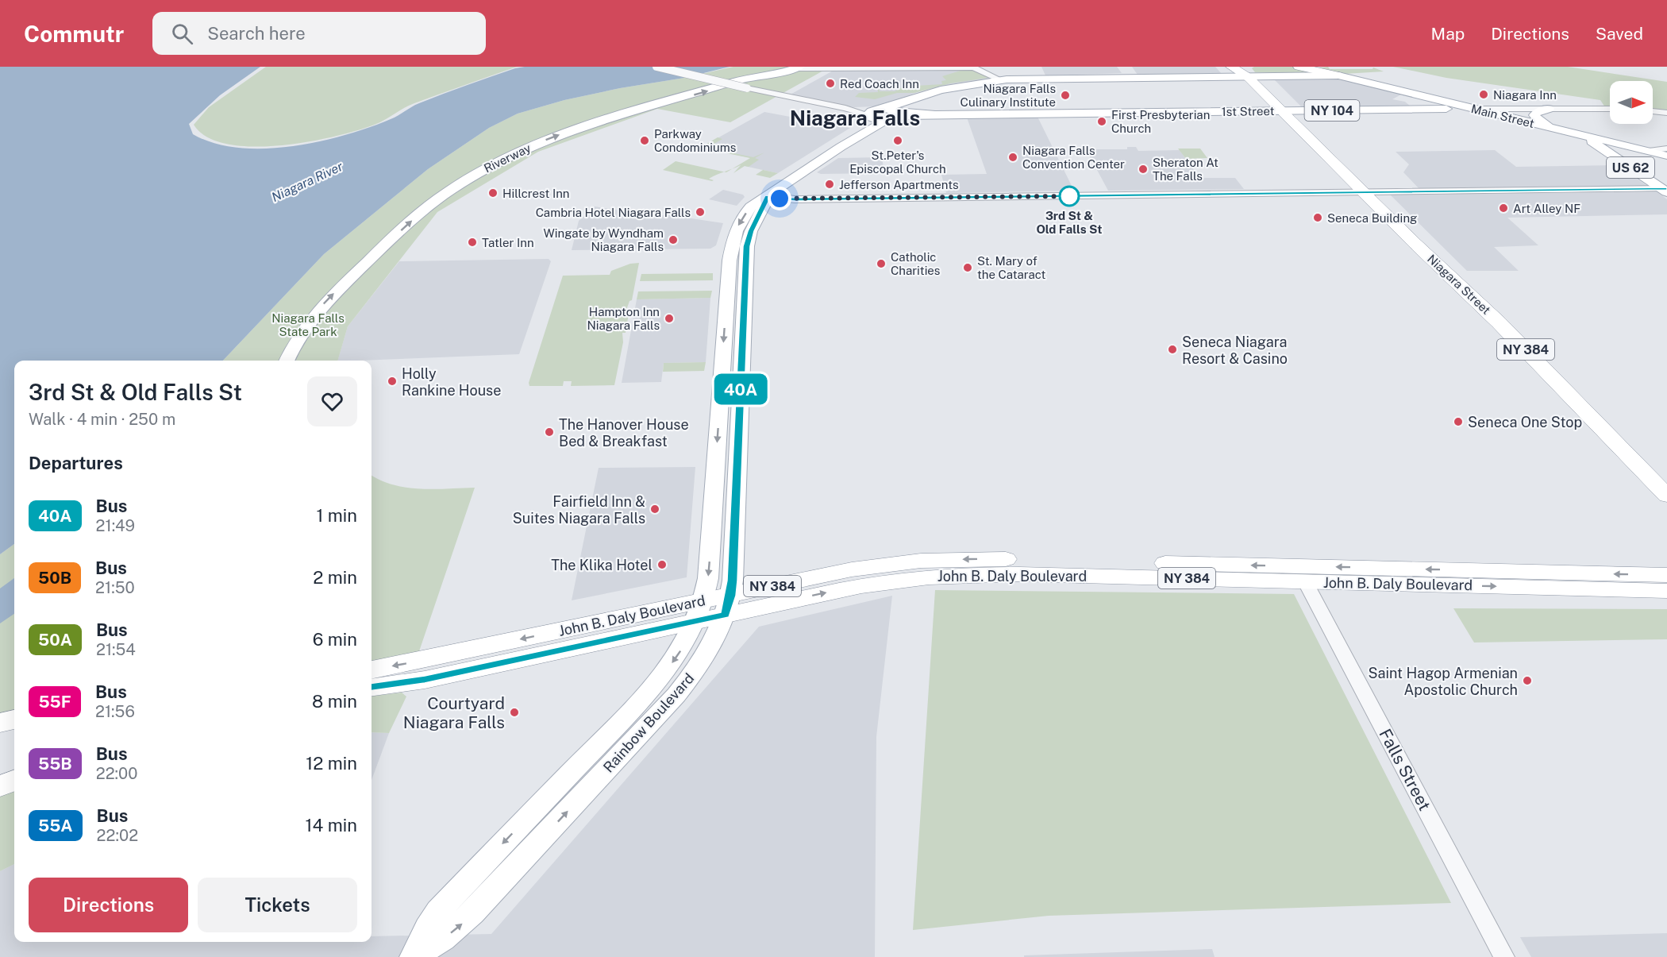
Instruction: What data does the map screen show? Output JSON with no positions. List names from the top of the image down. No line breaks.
{"streets":{"highway":["Niagara Street","NY 384","John B. Daly Boulevard"],"main road":["NY 104","1st Street","Main Street","Riverway","US 62","Rainbow Boulevard"],"street":["Falls Street"]},"crossings":[["1st Street","Main Street"],["1st Street","Niagara Street"],["1st Street","Rainbow Boulevard"],["Main Street","US 62"],["Main Street","Rainbow Boulevard"],["Niagara Street","Rainbow Boulevard"],["John B. Daly Boulevard","Rainbow Boulevard"],["John B. Daly Boulevard","Falls Street"]],"one_way":["Riverway"],"districts":["Niagara Falls"],"water":["Niagara River"],"parks":["Niagara Falls State Park"],"places":["Red Coach Inn","Niagara Inn","Niagara Falls Culinary Institute","First Presbyterian Church","Parkway Condominiums","St.Peter's Episcopal Church","Niagara Falls Convention Center","Sheraton At The Falls","Jefferson Apartments","Hillcrest Inn","3rd St & Old Falls St","Art Alley NF","Cambria Hotel Niagara Falls","Seneca Building","Wingate by Wyndham Niagara Falls","Tatler Inn","Catholic Charities","St. Mary of the Cataract","Hampton Inn Niagara Falls","Seneca Niagara Resort & Casino","Holly Rankine House","Seneca One Stop","The Hanover House Bed & Breakfast","Fairfield Inn & Suites Niagara Falls","The Klika Hotel","Saint Hagop Armenian Apostolic Church","Courtyard Niagara Falls"],"lines":["bus line 40A"],"north":"right","page":{"header":"Commutr","search":"Search here","nav":["Map","Directions","Saved"],"on_map":"40A","heading":[["3rd St & Old Falls St","Walk · 4 min · 250 m"],"Departures"],"list":[{"mark":"40A","name":"Bus","note":"21:49","value":"1 min"},{"mark":"50B","name":"Bus","note":"21:50","value":"2 min"},{"mark":"50A","name":"Bus","note":"21:54","value":"6 min"},{"mark":"55F","name":"Bus","note":"21:56","value":"8 min"},{"mark":"55B","name":"Bus","note":"22:00","value":"12 min"},{"mark":"55A","name":"Bus","note":"22:02","value":"14 min"}],"buttons":["Directions","Tickets"]}}
